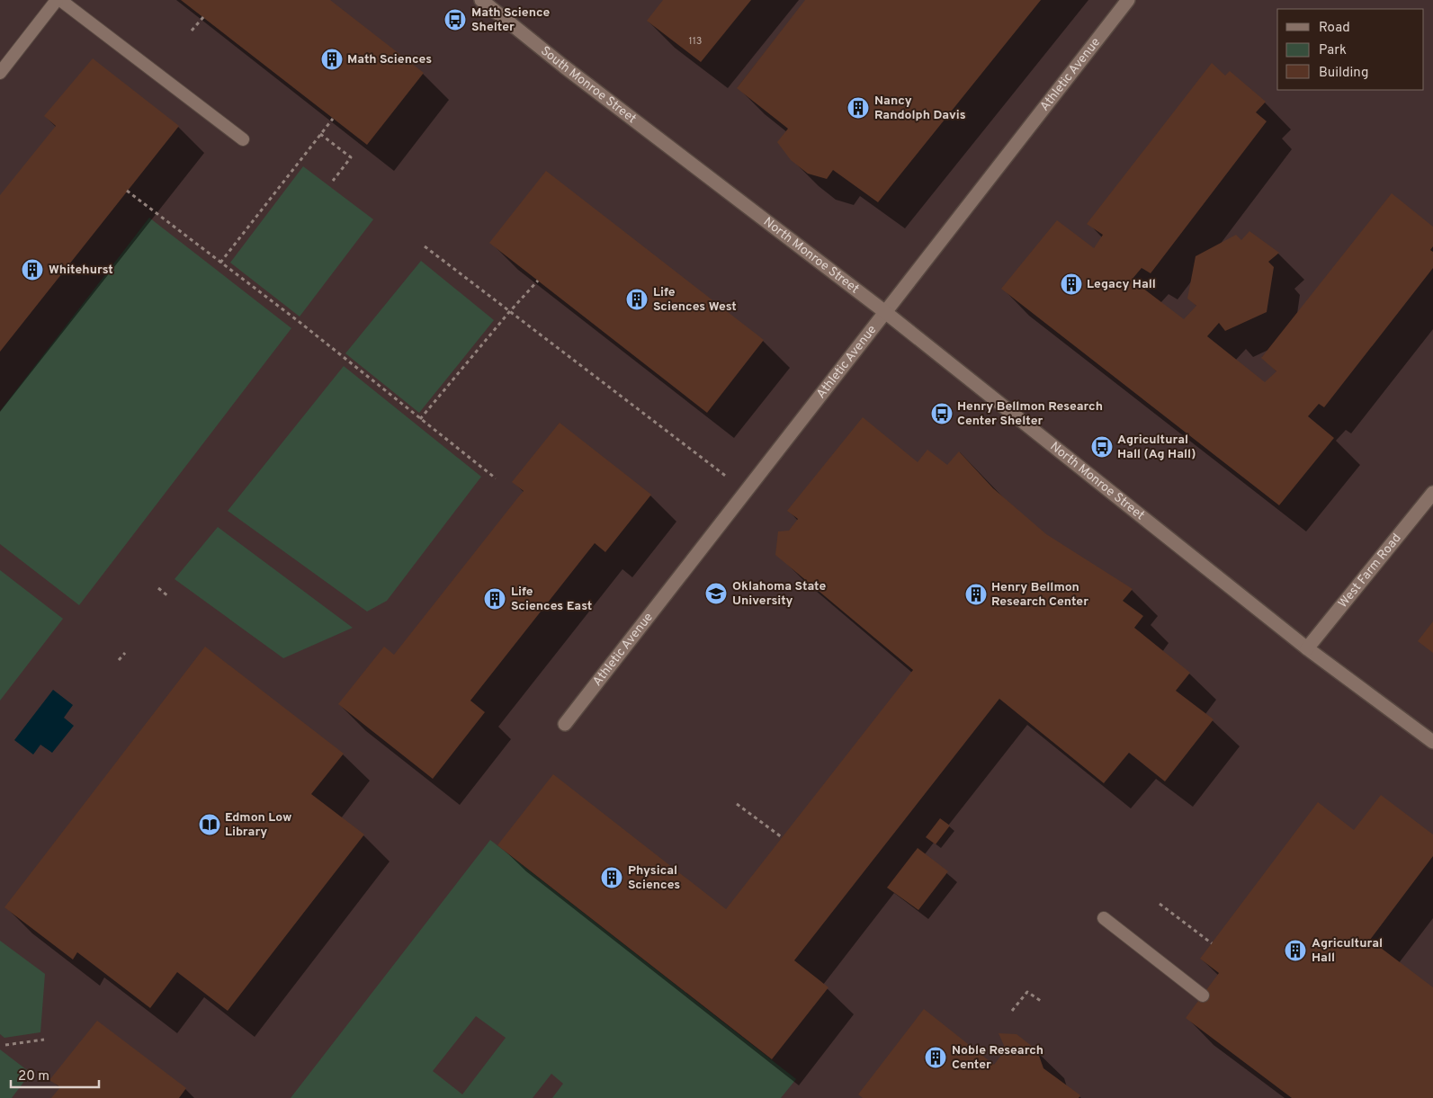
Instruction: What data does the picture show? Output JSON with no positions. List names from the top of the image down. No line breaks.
{"streets":{"street":["Athletic Avenue","South Monroe Street","North Monroe Street","West Farm Road"]},"crossings":[["Athletic Avenue","North Monroe Street"],["South Monroe Street","North Monroe Street"],["North Monroe Street","West Farm Road"]],"places":{"bus stop":["Math Science Shelter","Henry Bellmon Research Center Shelter","Agricultural Hall (Ag Hall)"],"building":["Math Sciences","Nancy Randolph Davis","Whitehurst","Legacy Hall","Life Sciences West","Henry Bellmon Research Center","Life Sciences East","Physical Sciences","Agricultural Hall","Noble Research Center"],"school or university":["Oklahoma State University"],"library":["Edmon Low Library"]},"house_numbers":["113"],"legend":["Road","Park","Building"],"scale_bar":"20 m"}
